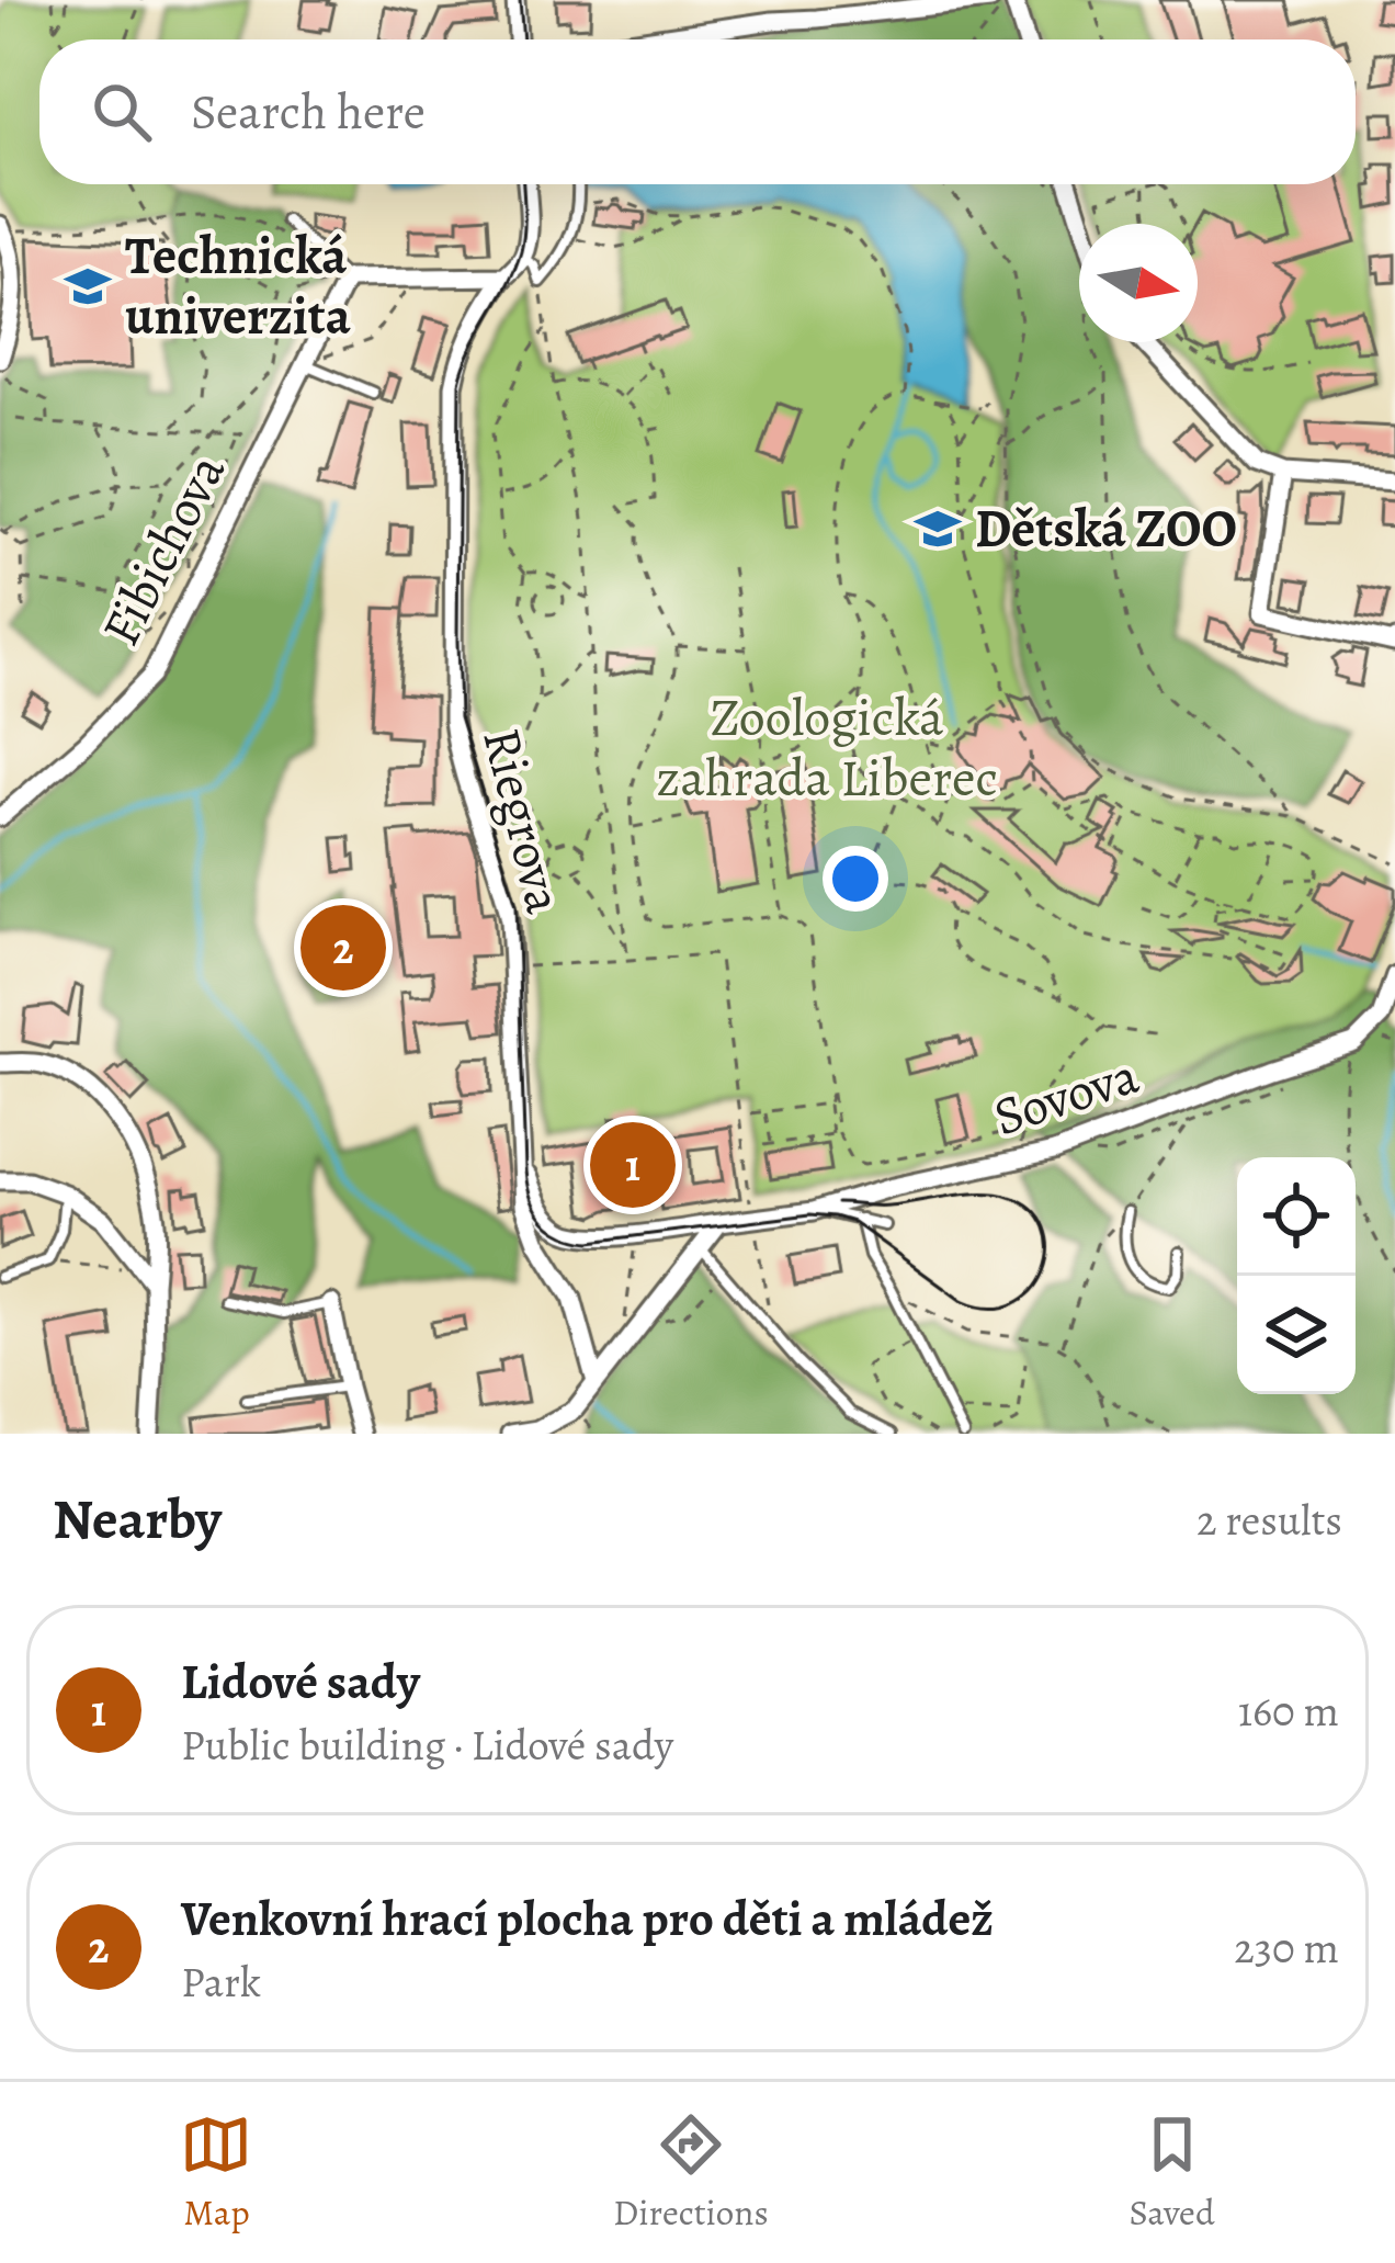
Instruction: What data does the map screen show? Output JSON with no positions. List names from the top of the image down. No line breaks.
{"streets":{"street":["Fibichova","Riegrova","Sovova"]},"crossings":[["Riegrova","Sovova"]],"parks":["Zoologická zahrada Liberec"],"places":{"school or university":["Technická univerzita","Dětská ZOO"]},"north":"right","page":{"search":"Search here","pins":["2","1"],"heading":["Nearby","2 results"],"list":[{"mark":"1","name":"Lidové sady","note":"Public building · Lidové sady","value":"160 m"},{"mark":"2","name":"Venkovní hrací plocha pro děti a mládež","note":"Park","value":"230 m"}],"nav":["Map","Directions","Saved"]}}
